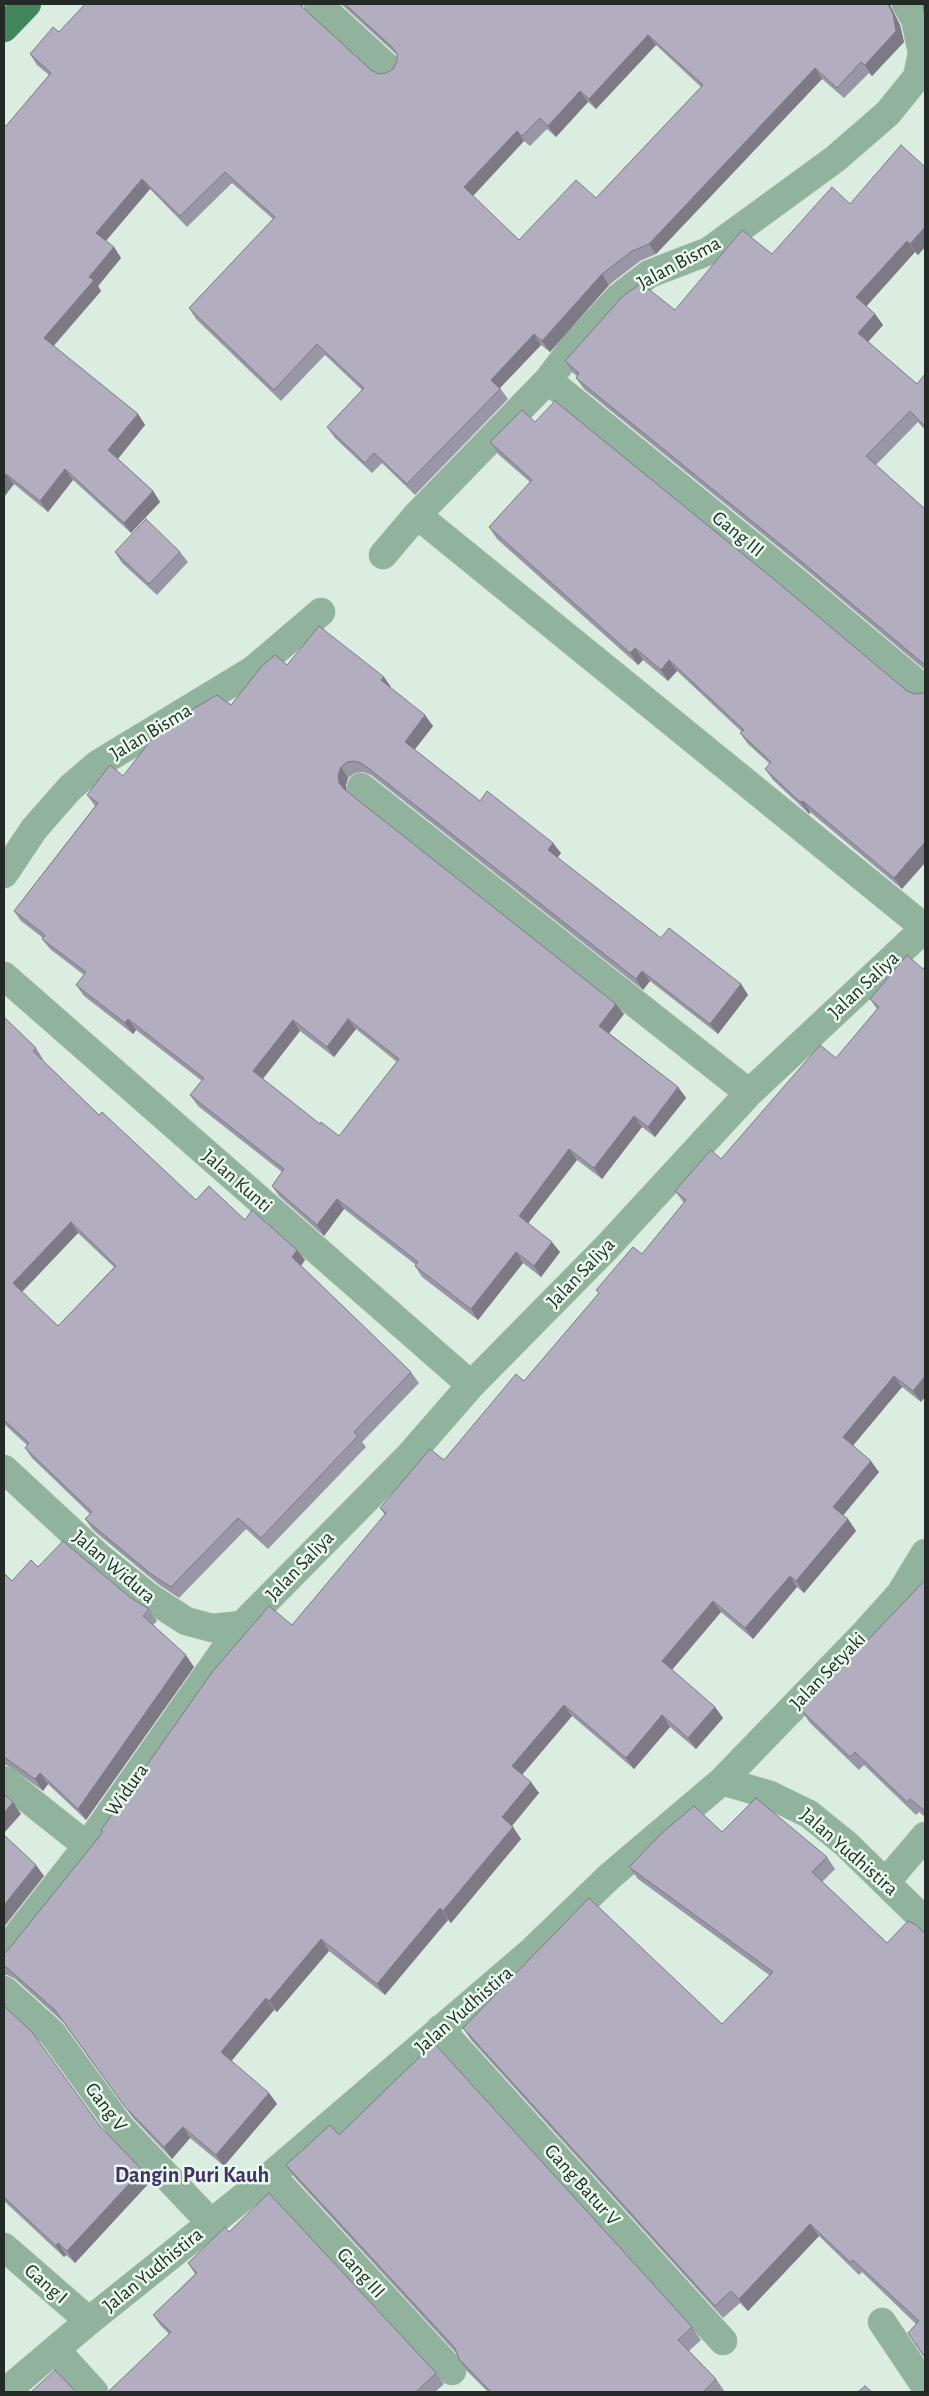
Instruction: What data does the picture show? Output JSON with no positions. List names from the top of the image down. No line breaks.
{"streets":{"street":["Jalan Bisma","Gang III","Jalan Saliya","Jalan Kunti","Jalan Widura","Jalan Setyaki","Widura","Jalan Yudhistira","Gang V","Gang Batur V","Gang I"]},"crossings":[["Jalan Bisma","Gang III"],["Gang III","Jalan Yudhistira"],["Jalan Saliya","Jalan Kunti"],["Jalan Saliya","Jalan Widura"],["Jalan Saliya","Widura"],["Jalan Widura","Widura"],["Jalan Setyaki","Jalan Yudhistira"],["Jalan Yudhistira","Gang V"],["Jalan Yudhistira","Gang Batur V"],["Jalan Yudhistira","Gang I"]],"districts":["Dangin Puri Kauh"]}
